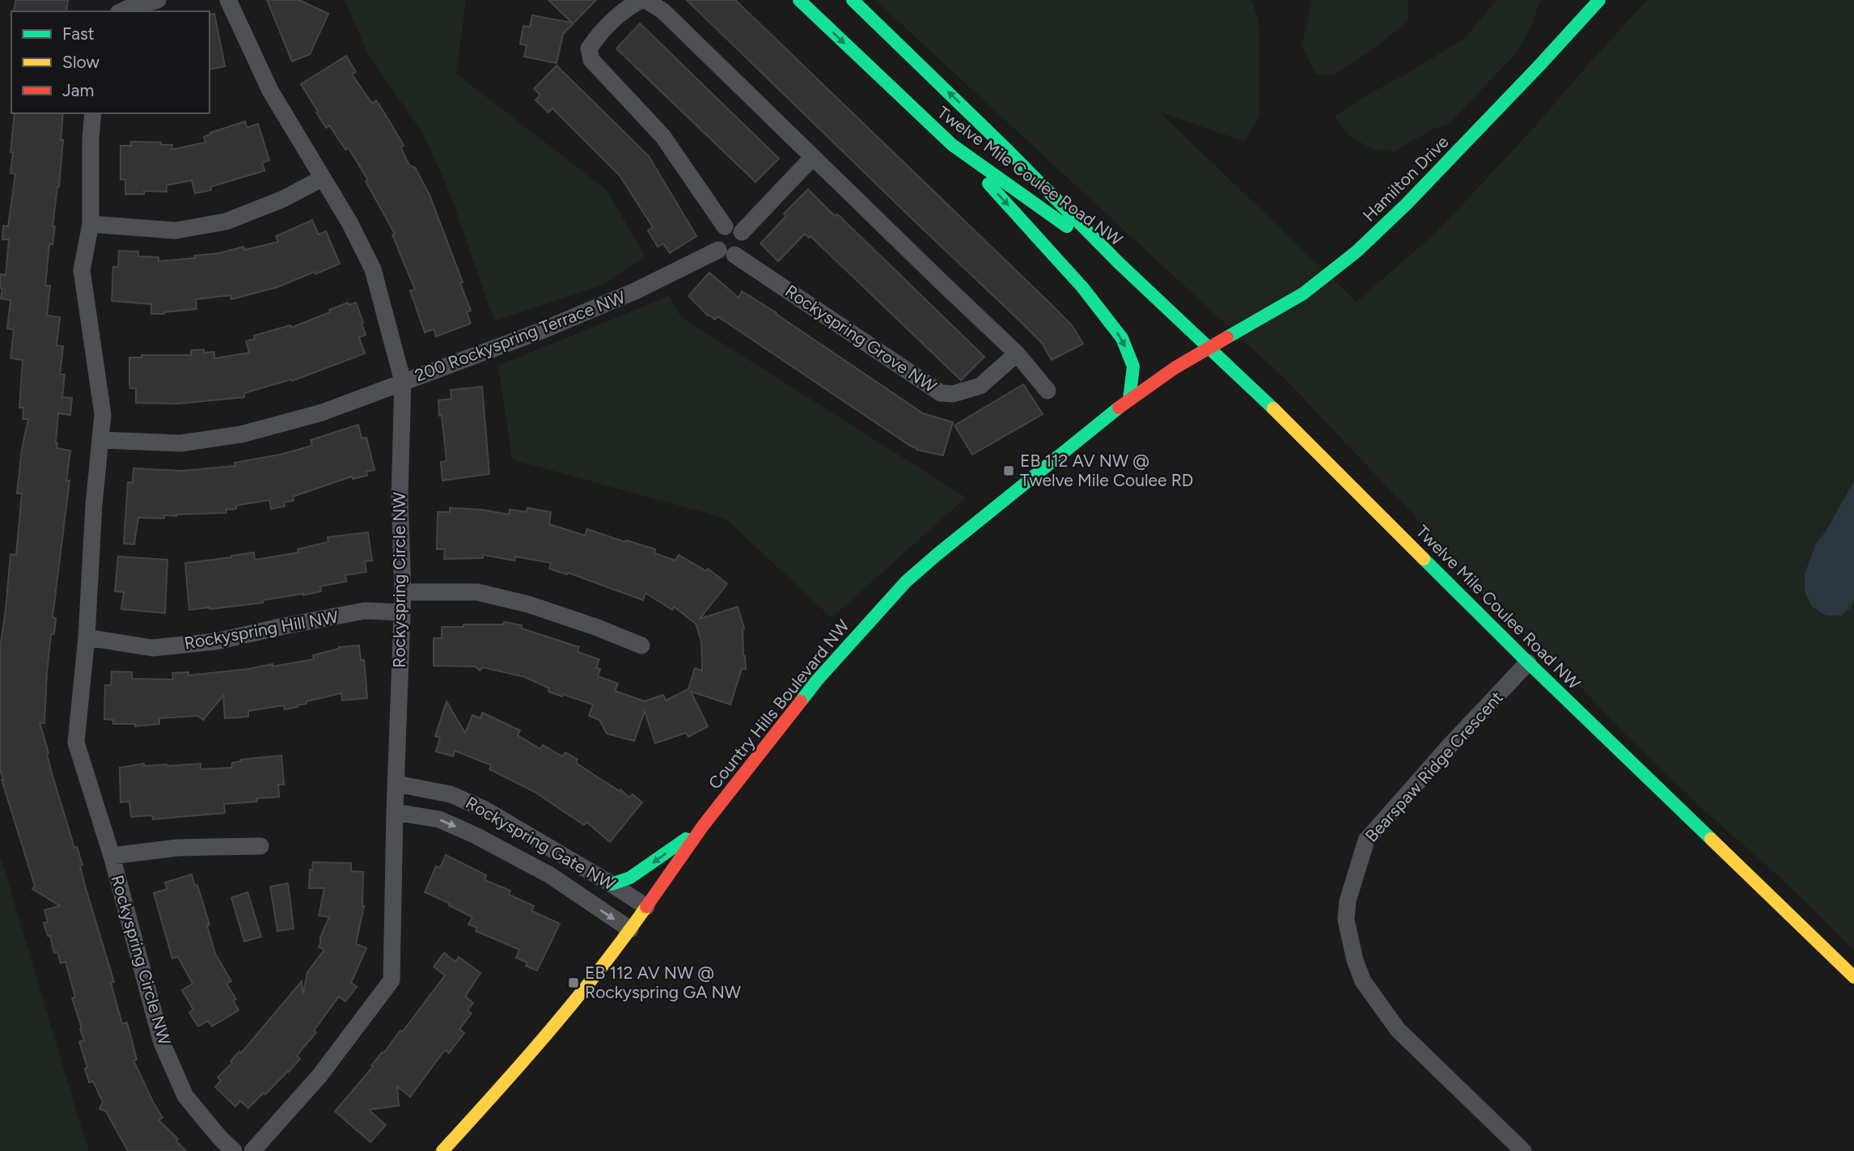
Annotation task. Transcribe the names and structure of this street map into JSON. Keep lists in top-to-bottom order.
{
  "streets": {
    "main road": ["Twelve Mile Coulee Road NW", "Hamilton Drive", "Country Hills Boulevard NW"],
    "street": [
      "200 Rockyspring Terrace NW",
      "Rockyspring Grove NW",
      "Rockyspring Circle NW",
      "Rockyspring Hill NW",
      "Bearspaw Ridge Crescent",
      "Rockyspring Gate NW"
    ]
  },
  "crossings": [
    ["Twelve Mile Coulee Road NW", "Hamilton Drive"],
    ["Twelve Mile Coulee Road NW", "Country Hills Boulevard NW"],
    ["Twelve Mile Coulee Road NW", "Bearspaw Ridge Crescent"],
    ["Hamilton Drive", "Country Hills Boulevard NW"],
    ["200 Rockyspring Terrace NW", "Rockyspring Grove NW"],
    ["200 Rockyspring Terrace NW", "Rockyspring Circle NW"],
    ["Rockyspring Circle NW", "Rockyspring Hill NW"],
    ["Rockyspring Circle NW", "Rockyspring Gate NW"],
    ["Country Hills Boulevard NW", "Rockyspring Gate NW"]
  ],
  "places": {
    "transit": ["EB 112 AV NW @ Twelve Mile Coulee RD", "EB 112 AV NW @ Rockyspring GA NW"]
  },
  "legend": ["Fast", "Slow", "Jam"]
}
